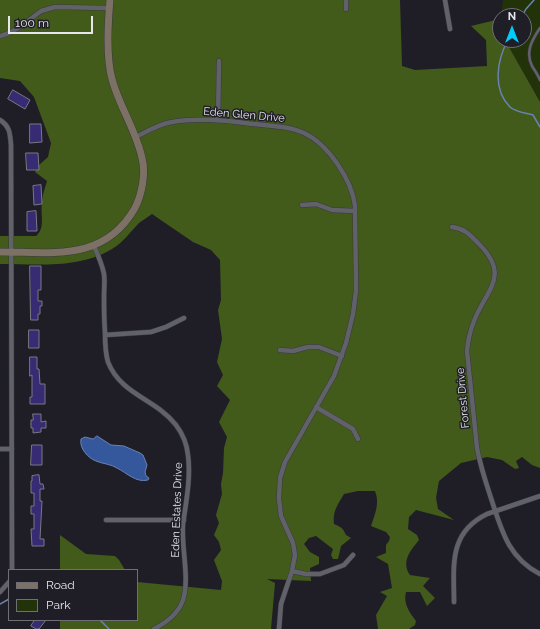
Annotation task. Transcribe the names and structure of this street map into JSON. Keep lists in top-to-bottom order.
{
  "streets": {
    "street": ["Eden Glen Drive", "Forest Drive", "Eden Estates Drive"]
  },
  "legend": ["Road", "Park"],
  "scale_bar": "100 m",
  "north": "top"
}
